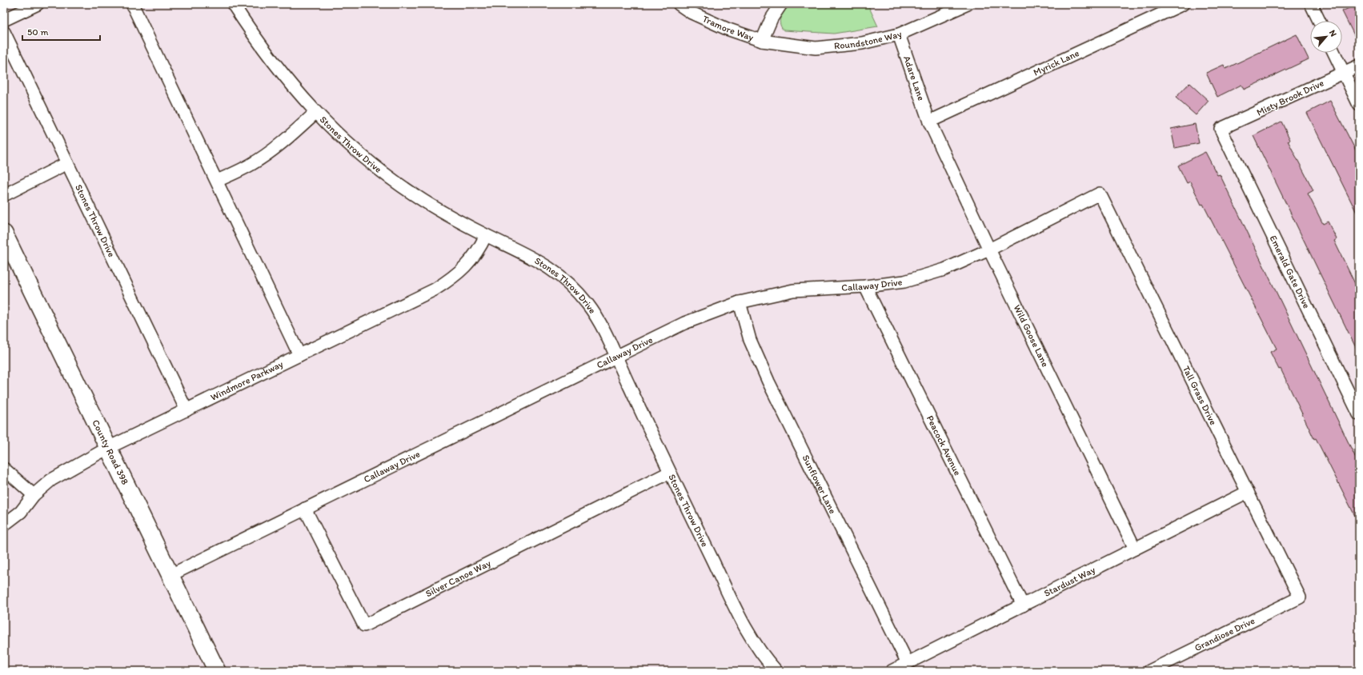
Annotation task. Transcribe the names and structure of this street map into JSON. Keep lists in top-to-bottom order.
{
  "streets": {
    "street": [
      "Tramore Way",
      "Roundstone Way",
      "Myrick Lane",
      "Adare Lane",
      "Misty Brook Drive",
      "Stones Throw Drive",
      "Emerald Gate Drive",
      "Callaway Drive",
      "Wild Goose Lane",
      "Windmore Parkway",
      "Tall Grass Drive",
      "Peacock Avenue",
      "County Road 398",
      "Sunflower Lane",
      "Silver Canoe Way",
      "Stardust Way",
      "Grandiose Drive"
    ]
  },
  "crossings": [
    ["Tramore Way", "Roundstone Way"],
    ["Roundstone Way", "Adare Lane"],
    ["Myrick Lane", "Adare Lane"],
    ["Myrick Lane", "Wild Goose Lane"],
    ["Adare Lane", "Wild Goose Lane"],
    ["Misty Brook Drive", "Emerald Gate Drive"],
    ["Stones Throw Drive", "Callaway Drive"],
    ["Stones Throw Drive", "Windmore Parkway"],
    ["Stones Throw Drive", "Silver Canoe Way"],
    ["Callaway Drive", "Wild Goose Lane"],
    ["Callaway Drive", "Tall Grass Drive"],
    ["Callaway Drive", "Peacock Avenue"],
    ["Callaway Drive", "County Road 398"],
    ["Callaway Drive", "Sunflower Lane"],
    ["Callaway Drive", "Silver Canoe Way"],
    ["Wild Goose Lane", "Stardust Way"],
    ["Windmore Parkway", "County Road 398"],
    ["Tall Grass Drive", "Stardust Way"],
    ["Tall Grass Drive", "Grandiose Drive"],
    ["Peacock Avenue", "Stardust Way"],
    ["Sunflower Lane", "Stardust Way"]
  ],
  "scale_bar": "50 m",
  "north": "top right"
}
